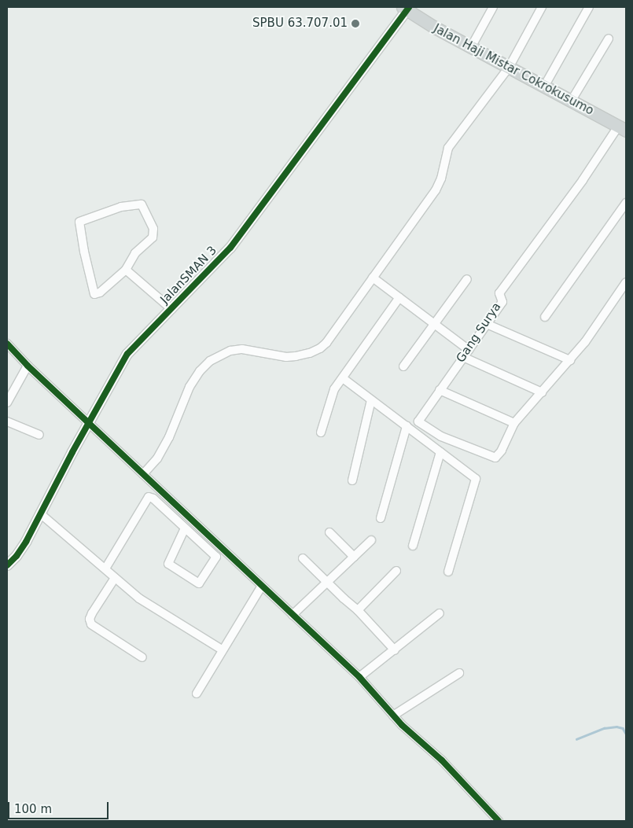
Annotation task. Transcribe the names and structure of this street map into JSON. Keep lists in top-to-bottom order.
{
  "streets": {
    "main road": ["Jalan Haji Mistar Cokrokusumo"],
    "street": ["JalanSMAN 3", "Gang Surya"]
  },
  "crossings": [
    ["Jalan Haji Mistar Cokrokusumo", "JalanSMAN 3"],
    ["Jalan Haji Mistar Cokrokusumo", "Gang Surya"]
  ],
  "places": ["SPBU 63.707.01"],
  "scale_bar": "100 m"
}
